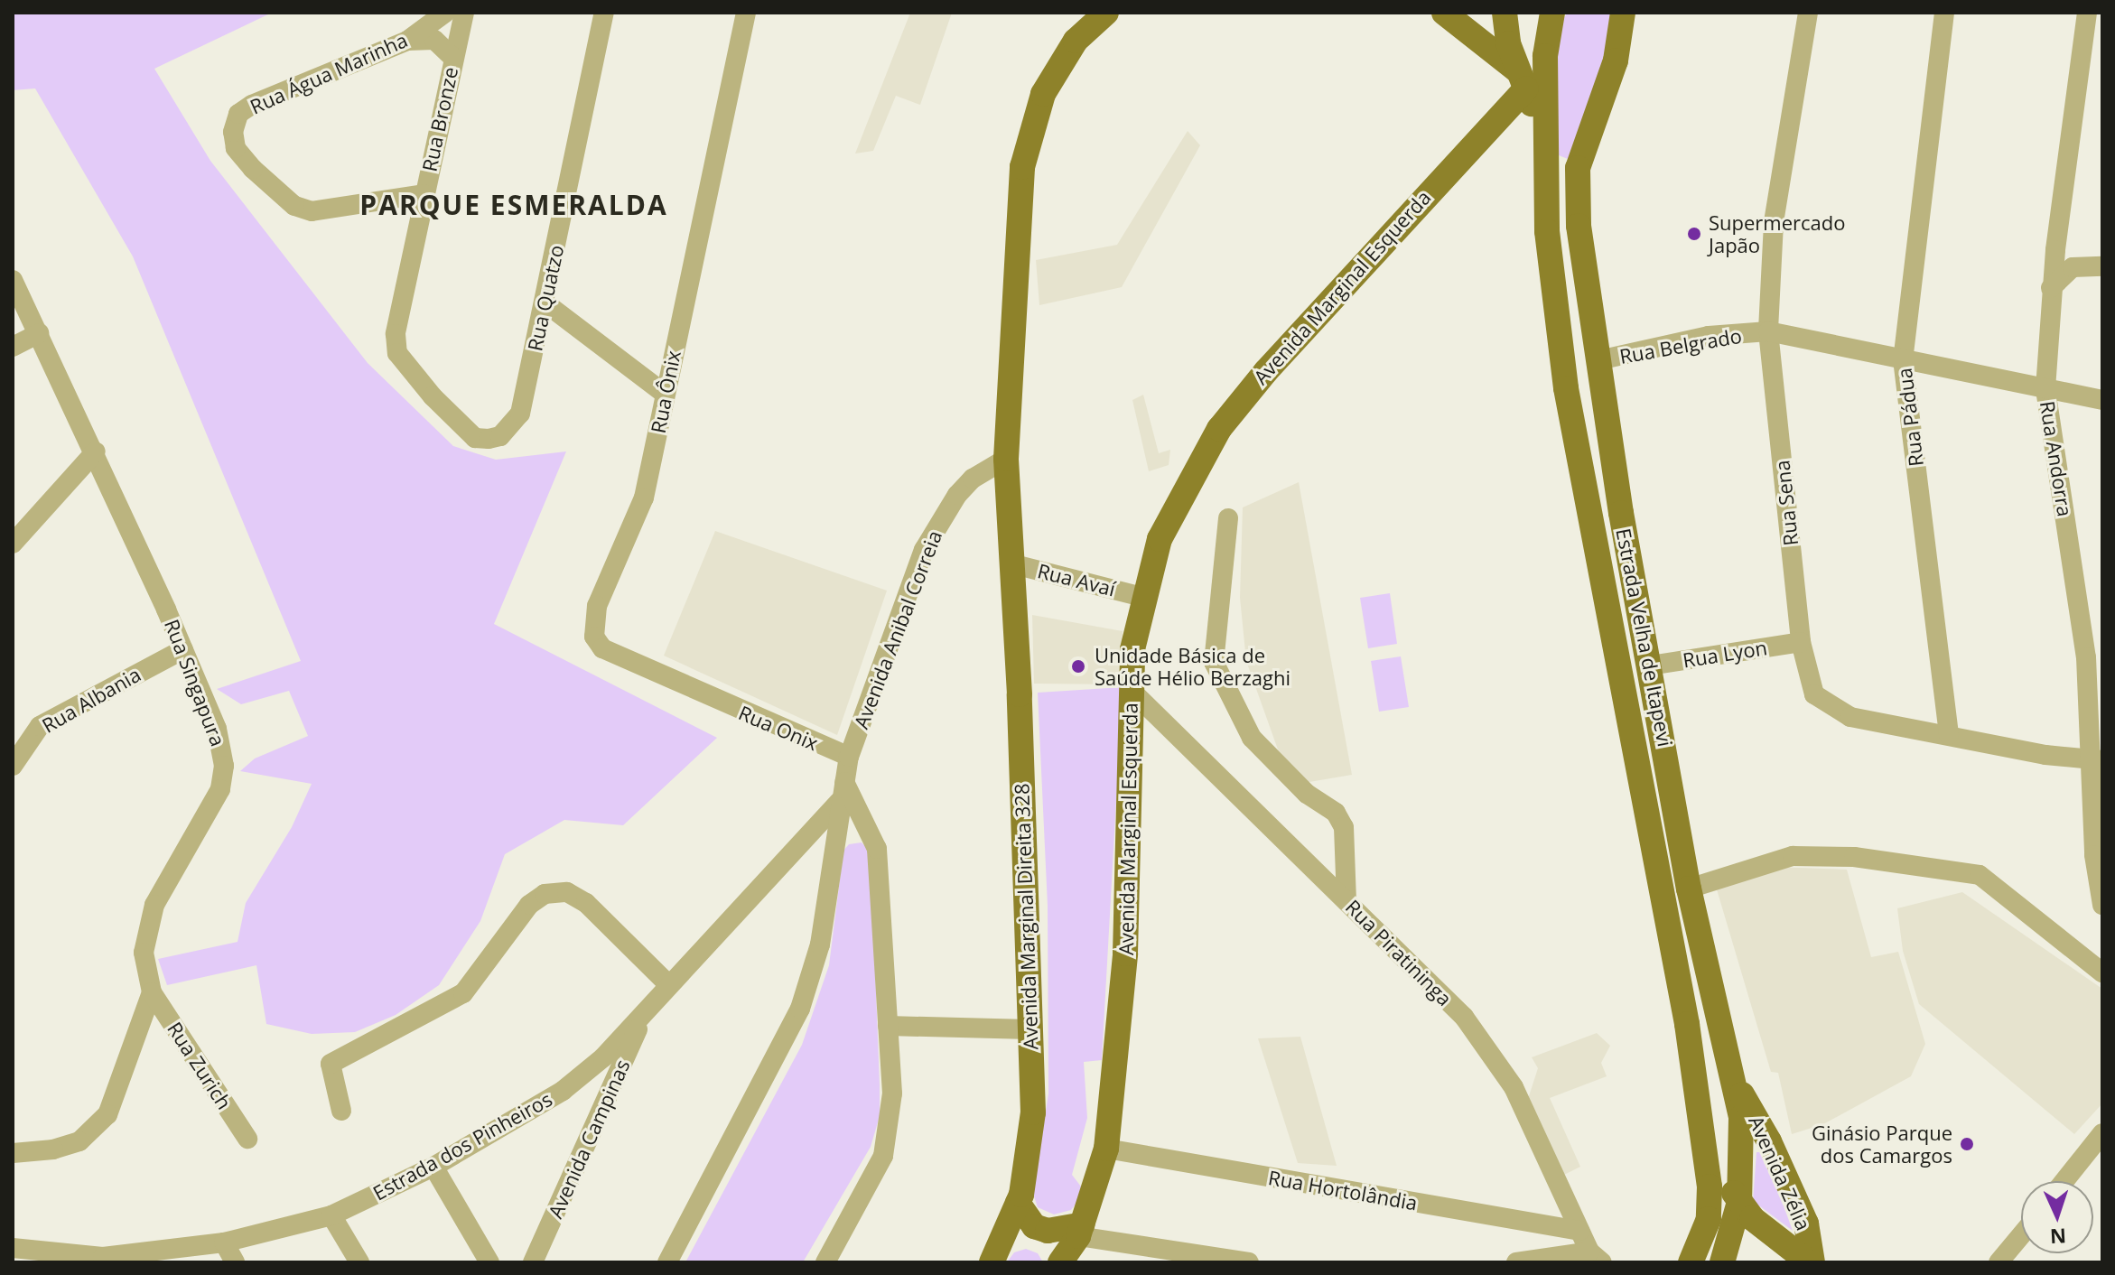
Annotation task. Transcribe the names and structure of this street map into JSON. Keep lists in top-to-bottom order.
{
  "streets": {
    "main road": [
      "Avenida Marginal Esquerda",
      "Estrada Velha de Itapevi",
      "Avenida Marginal Direita 328",
      "Avenida Zélia"
    ],
    "street": [
      "Rua Água Marinha",
      "Rua Bronze",
      "Rua Quatzo",
      "Rua Belgrado",
      "Rua Ônix",
      "Rua Pádua",
      "Rua Andorra",
      "Rua Sena",
      "Rua Avaí",
      "Avenida Anibal Correia",
      "Rua Lyon",
      "Rua Singapura",
      "Rua Albania",
      "Rua Onix",
      "Rua Piratininga",
      "Rua Zurich",
      "Avenida Campinas",
      "Estrada dos Pinheiros",
      "Rua Hortolândia"
    ]
  },
  "crossings": [
    ["Rua Água Marinha", "Rua Bronze"],
    ["Rua Bronze", "Rua Quatzo"],
    ["Avenida Marginal Esquerda", "Rua Avaí"],
    ["Avenida Marginal Esquerda", "Rua Piratininga"],
    ["Avenida Marginal Esquerda", "Rua Hortolândia"],
    ["Rua Belgrado", "Rua Pádua"],
    ["Rua Belgrado", "Rua Andorra"],
    ["Rua Belgrado", "Rua Sena"],
    ["Rua Belgrado", "Estrada Velha de Itapevi"],
    ["Rua Ônix", "Rua Onix"],
    ["Rua Pádua", "Rua Sena"],
    ["Rua Andorra", "Rua Sena"],
    ["Rua Sena", "Rua Lyon"],
    ["Rua Avaí", "Avenida Marginal Direita 328"],
    ["Avenida Anibal Correia", "Rua Onix"],
    ["Avenida Anibal Correia", "Avenida Marginal Direita 328"],
    ["Avenida Anibal Correia", "Estrada dos Pinheiros"],
    ["Estrada Velha de Itapevi", "Rua Lyon"],
    ["Estrada Velha de Itapevi", "Avenida Zélia"],
    ["Rua Singapura", "Rua Albania"],
    ["Rua Singapura", "Rua Zurich"],
    ["Rua Piratininga", "Rua Hortolândia"],
    ["Avenida Campinas", "Estrada dos Pinheiros"]
  ],
  "districts": ["PARQUE ESMERALDA"],
  "places": ["Supermercado Japão", "Unidade Básica de Saúde Hélio Berzaghi", "Ginásio Parque dos Camargos"],
  "north": "bottom"
}
